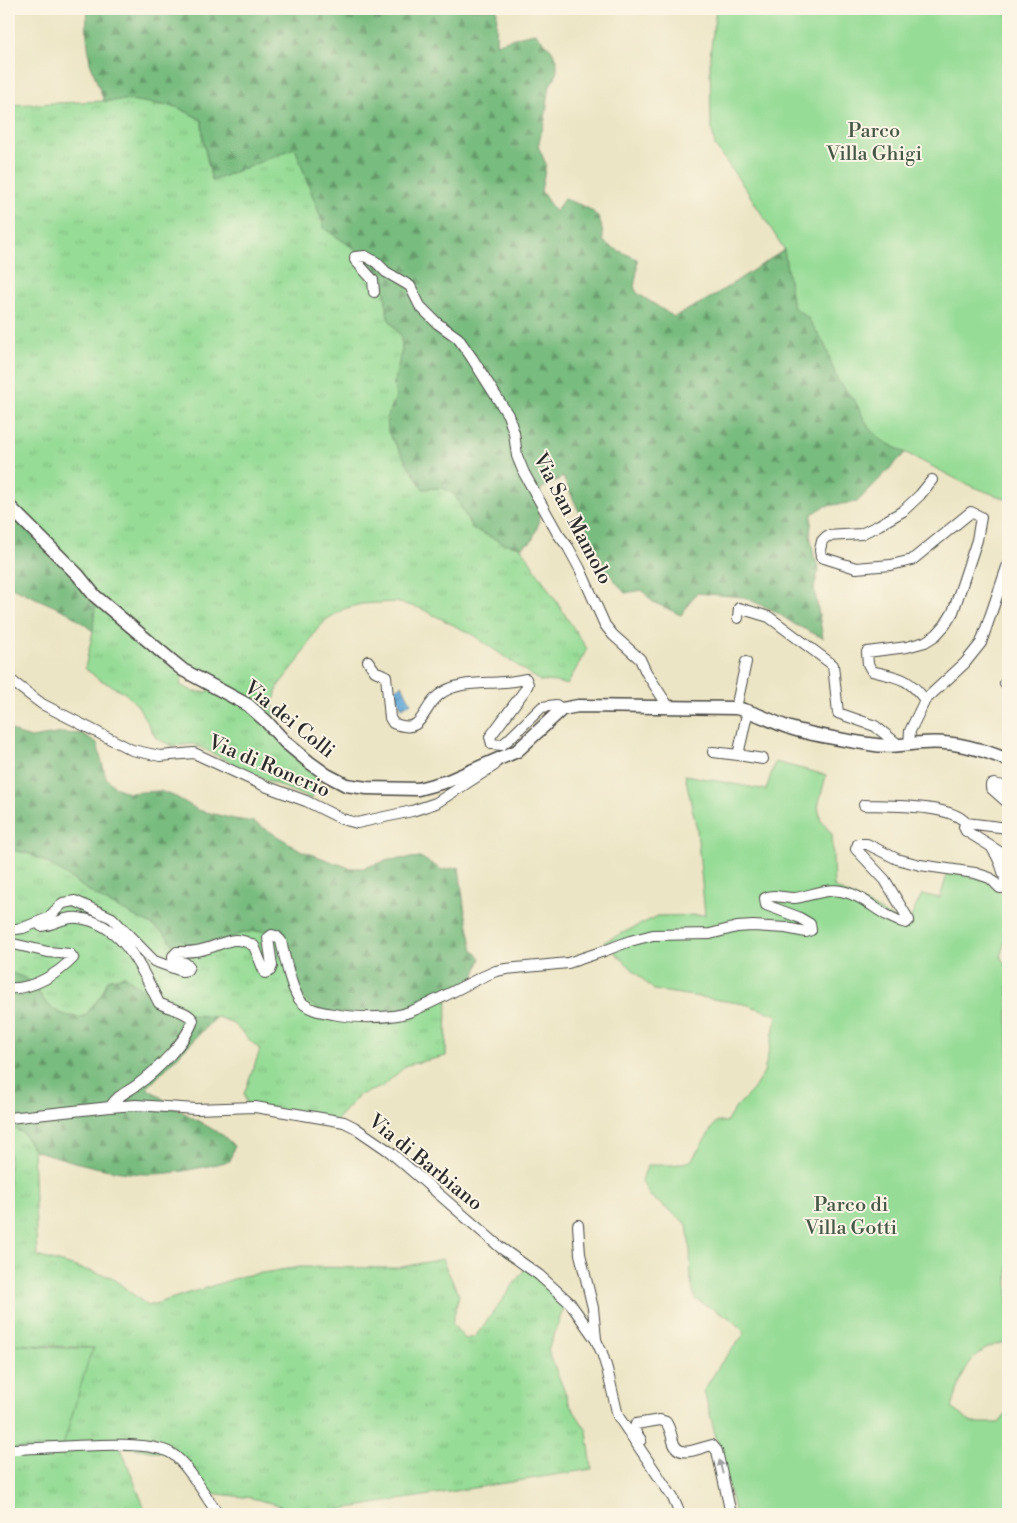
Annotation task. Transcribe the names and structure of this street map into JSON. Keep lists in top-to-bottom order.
{
  "streets": {
    "main road": ["Via dei Colli"],
    "street": ["Via San Mamolo", "Via di Roncrio", "Via di Barbiano"]
  },
  "crossings": [
    ["Via dei Colli", "Via di Roncrio"]
  ],
  "parks": ["Parco Villa Ghigi", "Parco di Villa Gotti"]
}
